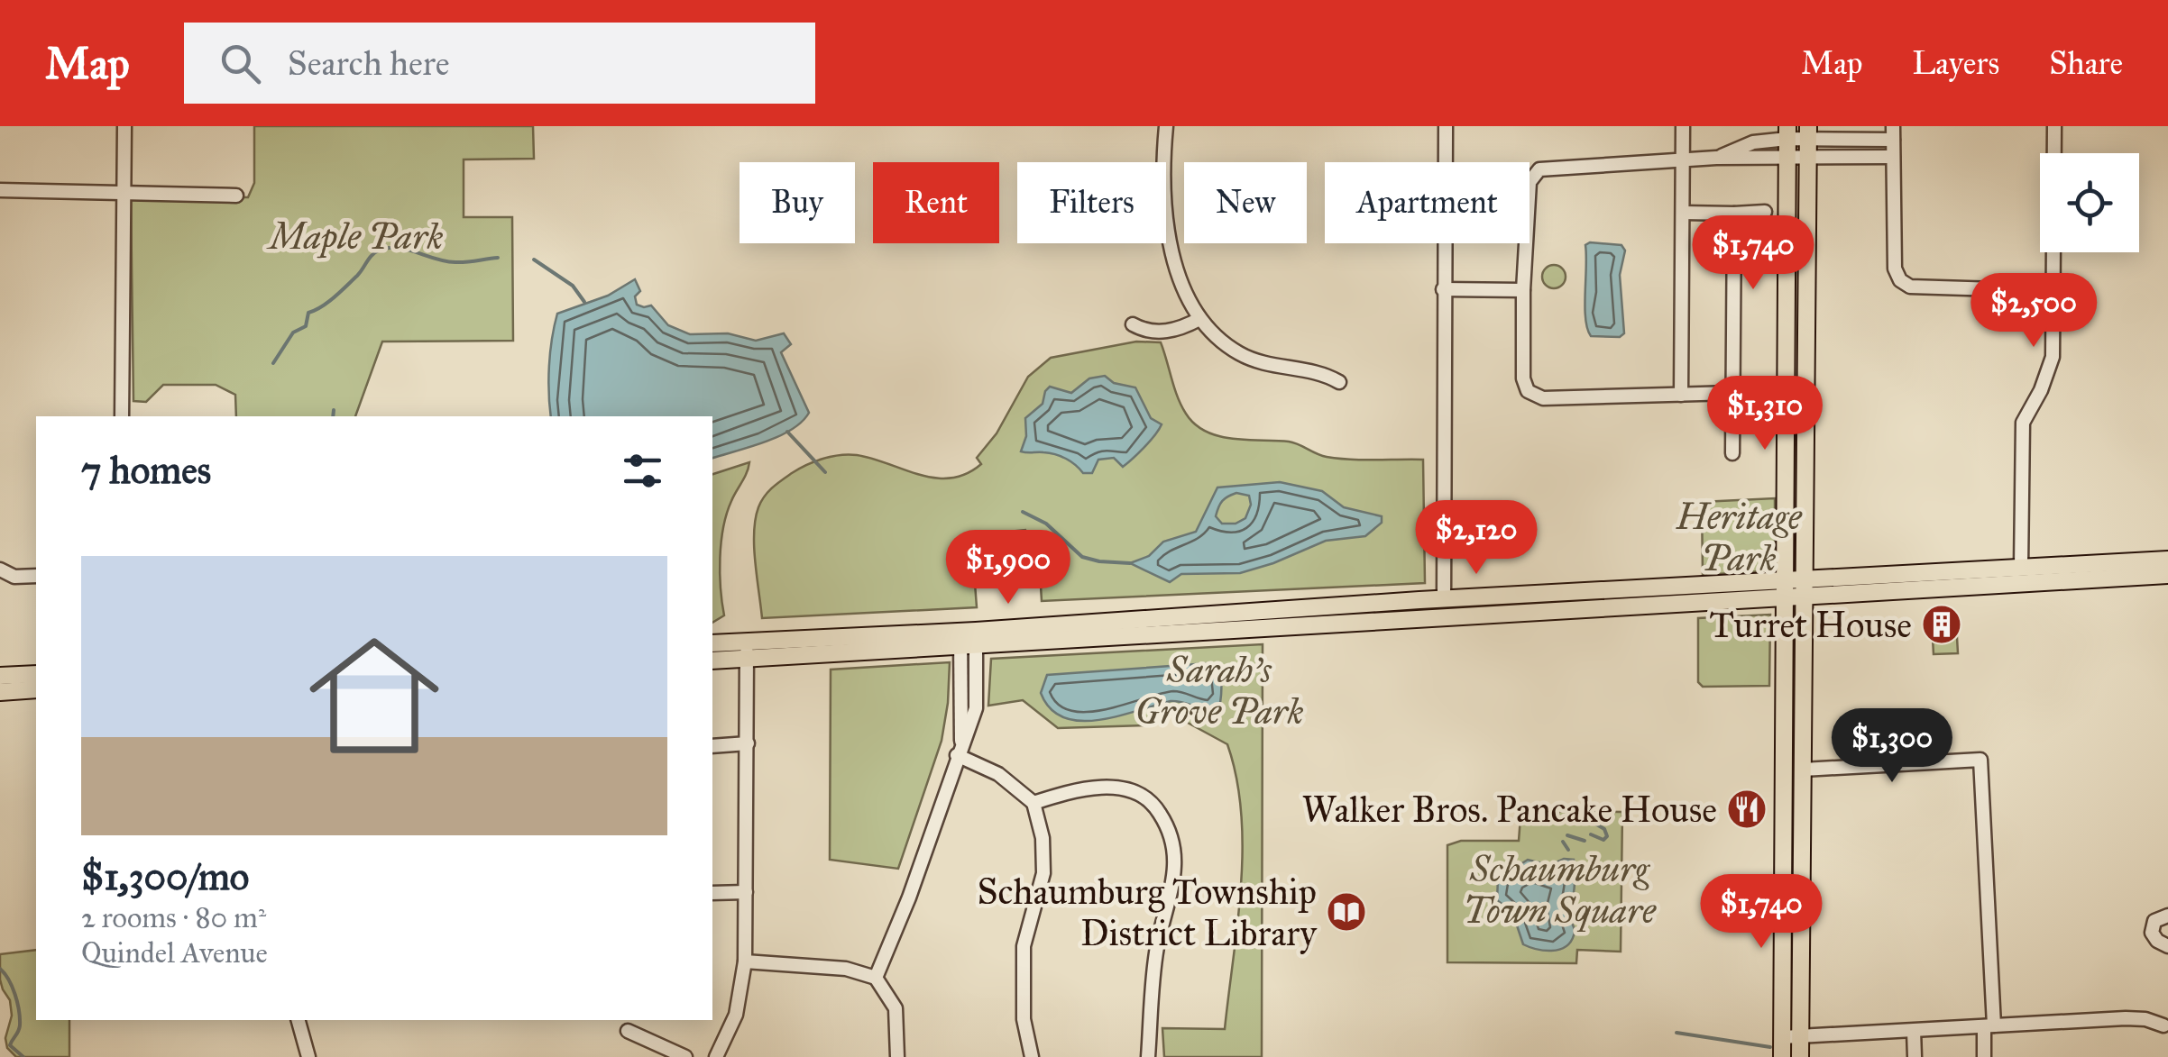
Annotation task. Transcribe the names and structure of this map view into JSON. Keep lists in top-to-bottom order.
{
  "parks": [
    "Maple Park",
    "Heritage Park",
    "Sarah's Grove Park",
    "Schaumburg Town Square"
  ],
  "places": {
    "building": ["Turret House"],
    "restaurant": ["Walker Bros. Pancake House"],
    "library": ["Schaumburg Township District Library"]
  },
  "page": {
    "header": "Map",
    "search": "Search here",
    "nav": ["Map", "Layers", "Share"],
    "chip": [
      "Buy",
      "Rent",
      "Filters",
      "New",
      "Apartment"
    ],
    "price": [
      "$1,740",
      "$2,500",
      "$1,310",
      "$2,120",
      "$1,900",
      "$1,300",
      "$1,740"
    ],
    "heading": "7 homes",
    "list": [
      {
        "name": "$1,300/mo",
        "note": "2 rooms · 80 m² · Quindel Avenue"
      }
    ]
  }
}
